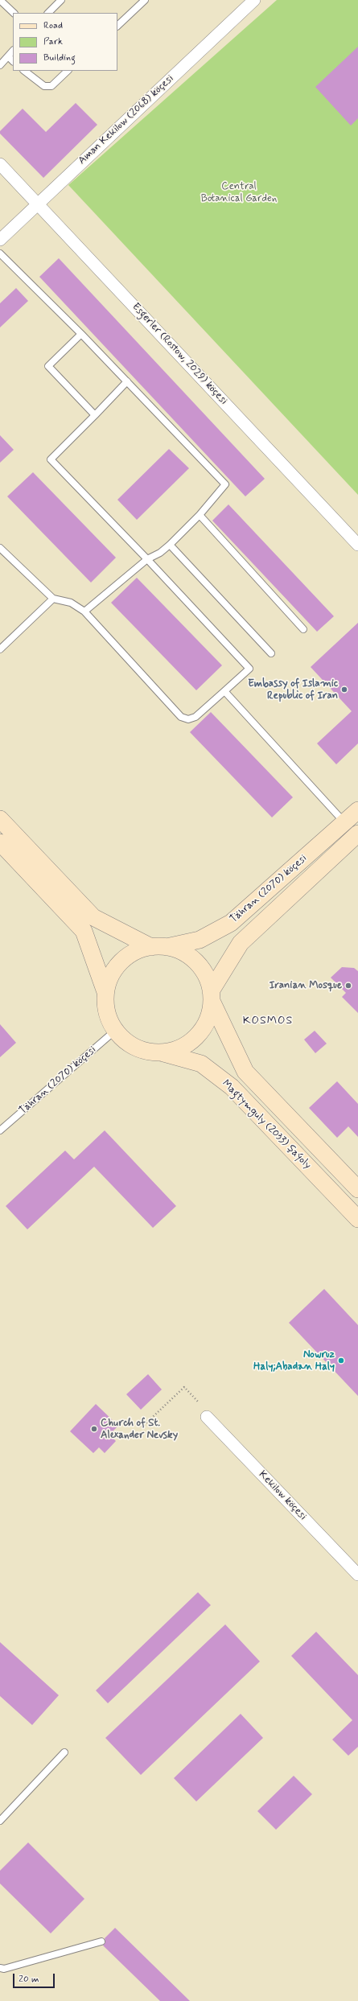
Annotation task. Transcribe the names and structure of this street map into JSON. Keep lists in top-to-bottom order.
{
  "streets": {
    "main road": ["Tähran (2070) köçesi", "Magtymguly (2033) şaýoly"],
    "street": ["Aman Kekilow (2068) köçesi", "Esgerler (Rostow, 2029) köçesi", "Kekilow köçesi"]
  },
  "crossings": [
    ["Aman Kekilow (2068) köçesi", "Esgerler (Rostow, 2029) köçesi"],
    ["Tähran (2070) köçesi", "Magtymguly (2033) şaýoly"]
  ],
  "districts": ["KOSMOS"],
  "parks": ["Central Botanical Garden"],
  "places": [
    "Embassy of Islamic Republic of Iran",
    "Iranian Mosque",
    "Nowruz Haly;Abadan Haly",
    "Church of St. Alexander Nevsky"
  ],
  "legend": ["Road", "Park", "Building"],
  "scale_bar": "20 m"
}
